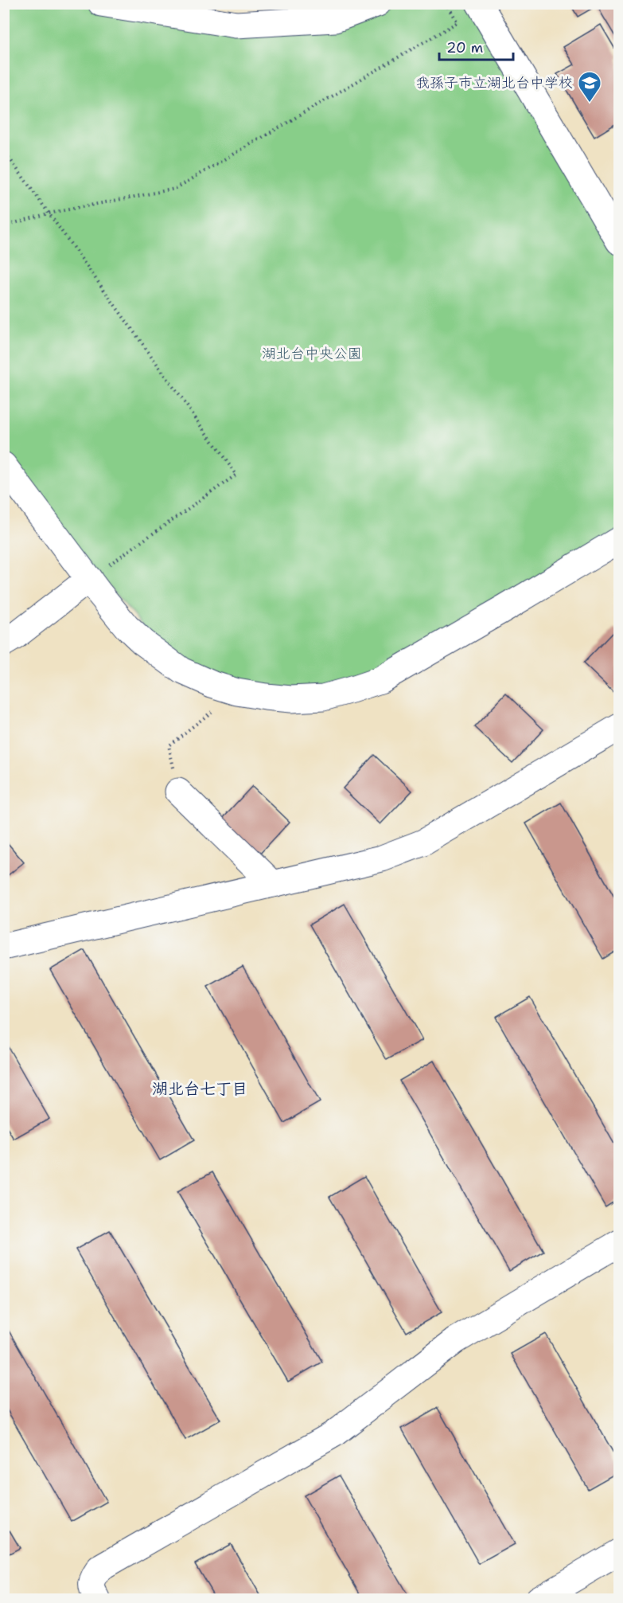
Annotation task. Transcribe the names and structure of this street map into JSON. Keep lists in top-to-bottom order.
{
  "districts": ["湖北台七丁目"],
  "parks": ["湖北台中央公園"],
  "places": {
    "school or university": ["我孫子市立湖北台中学校"]
  },
  "scale_bar": "20 m"
}
